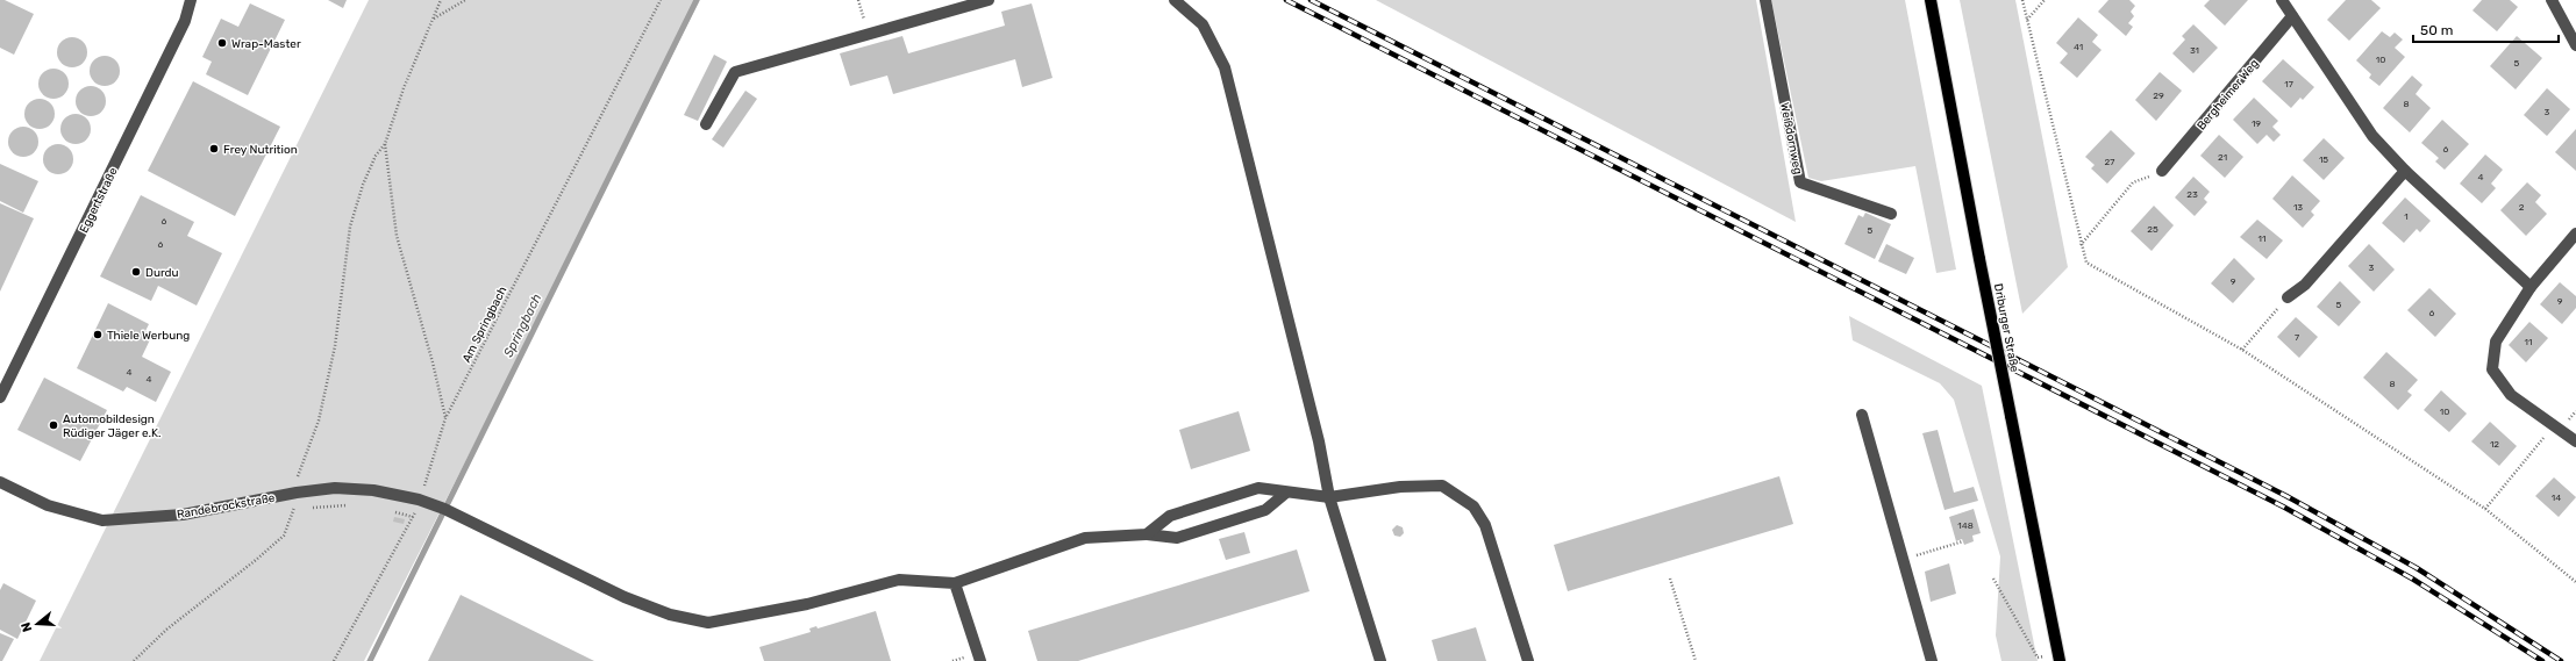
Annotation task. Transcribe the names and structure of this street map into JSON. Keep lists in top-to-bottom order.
{
  "streets": {
    "main road": ["Driburger Straße"],
    "street": [
      "Bergheimer Weg",
      "Weißdornweg",
      "Eggertstraße",
      "Randebrockstraße"
    ],
    "path": ["Am Springbach"]
  },
  "crossings": [
    ["Am Springbach", "Randebrockstraße"]
  ],
  "water": ["Springbach"],
  "places": [
    "Wrap-Master",
    "Frey Nutrition",
    "Durdu",
    "Thiele Werbung",
    "Automobildesign Rüdiger Jäger e.K."
  ],
  "house_numbers": [
    "41",
    "31",
    "10",
    "5",
    "17",
    "29",
    "8",
    "3",
    "19",
    "6",
    "21",
    "15",
    "27",
    "4",
    "23",
    "13",
    "2",
    "1",
    "6",
    "25",
    "5",
    "11",
    "6",
    "3",
    "9",
    "9",
    "5",
    "6",
    "7",
    "11",
    "4",
    "4",
    "8",
    "10",
    "12",
    "14",
    "148"
  ],
  "scale_bar": "50 m",
  "north": "left"
}
